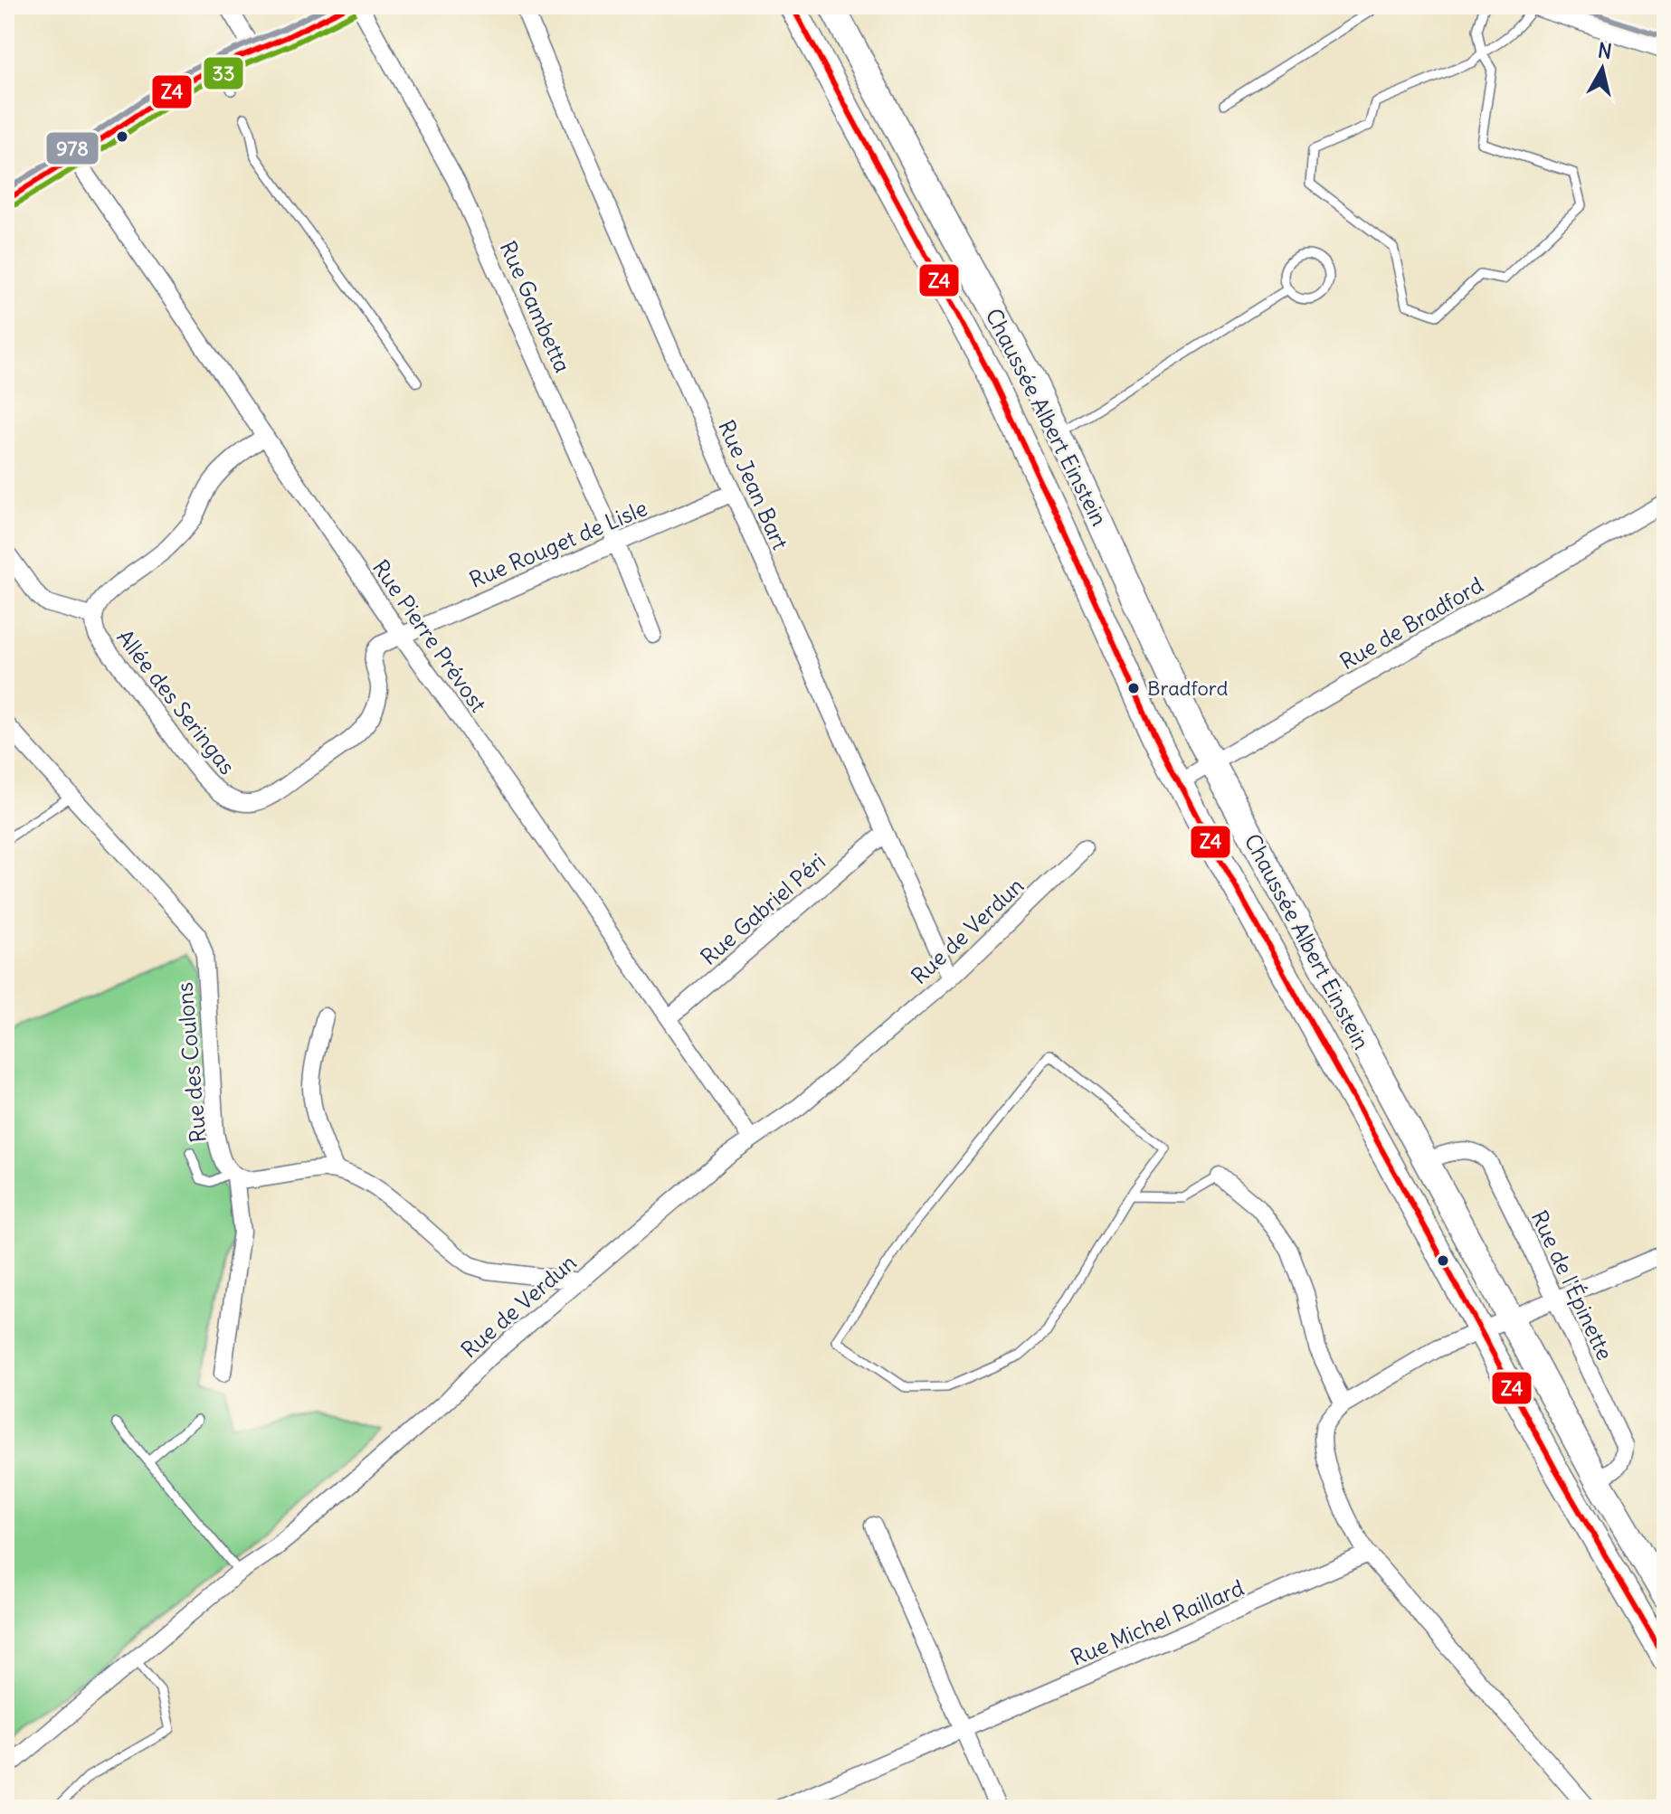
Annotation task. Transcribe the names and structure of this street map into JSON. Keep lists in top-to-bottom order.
{
  "streets": {
    "main road": ["Chaussée Albert Einstein"],
    "street": [
      "Rue Gambetta",
      "Rue Jean Bart",
      "Rue Rouget de Lisle",
      "Rue de Bradford",
      "Rue Pierre Prévost",
      "Allée des Seringas",
      "Rue Gabriel Péri",
      "Rue de Verdun",
      "Rue des Coulons",
      "Rue de l'Épinette",
      "Rue Michel Raillard"
    ]
  },
  "crossings": [
    ["Rue Gambetta", "Rue Rouget de Lisle"],
    ["Chaussée Albert Einstein", "Rue de Bradford"],
    ["Chaussée Albert Einstein", "Rue de l'Épinette"],
    ["Rue Jean Bart", "Rue Rouget de Lisle"],
    ["Rue Jean Bart", "Rue Gabriel Péri"],
    ["Rue Jean Bart", "Rue de Verdun"],
    ["Rue Rouget de Lisle", "Rue Pierre Prévost"],
    ["Rue Rouget de Lisle", "Allée des Seringas"],
    ["Rue Pierre Prévost", "Allée des Seringas"],
    ["Rue Pierre Prévost", "Rue Gabriel Péri"],
    ["Rue Pierre Prévost", "Rue de Verdun"]
  ],
  "places": ["Bradford"],
  "lines": ["transit line Z4", "transit line 978", "transit line 33"],
  "north": "top"
}
